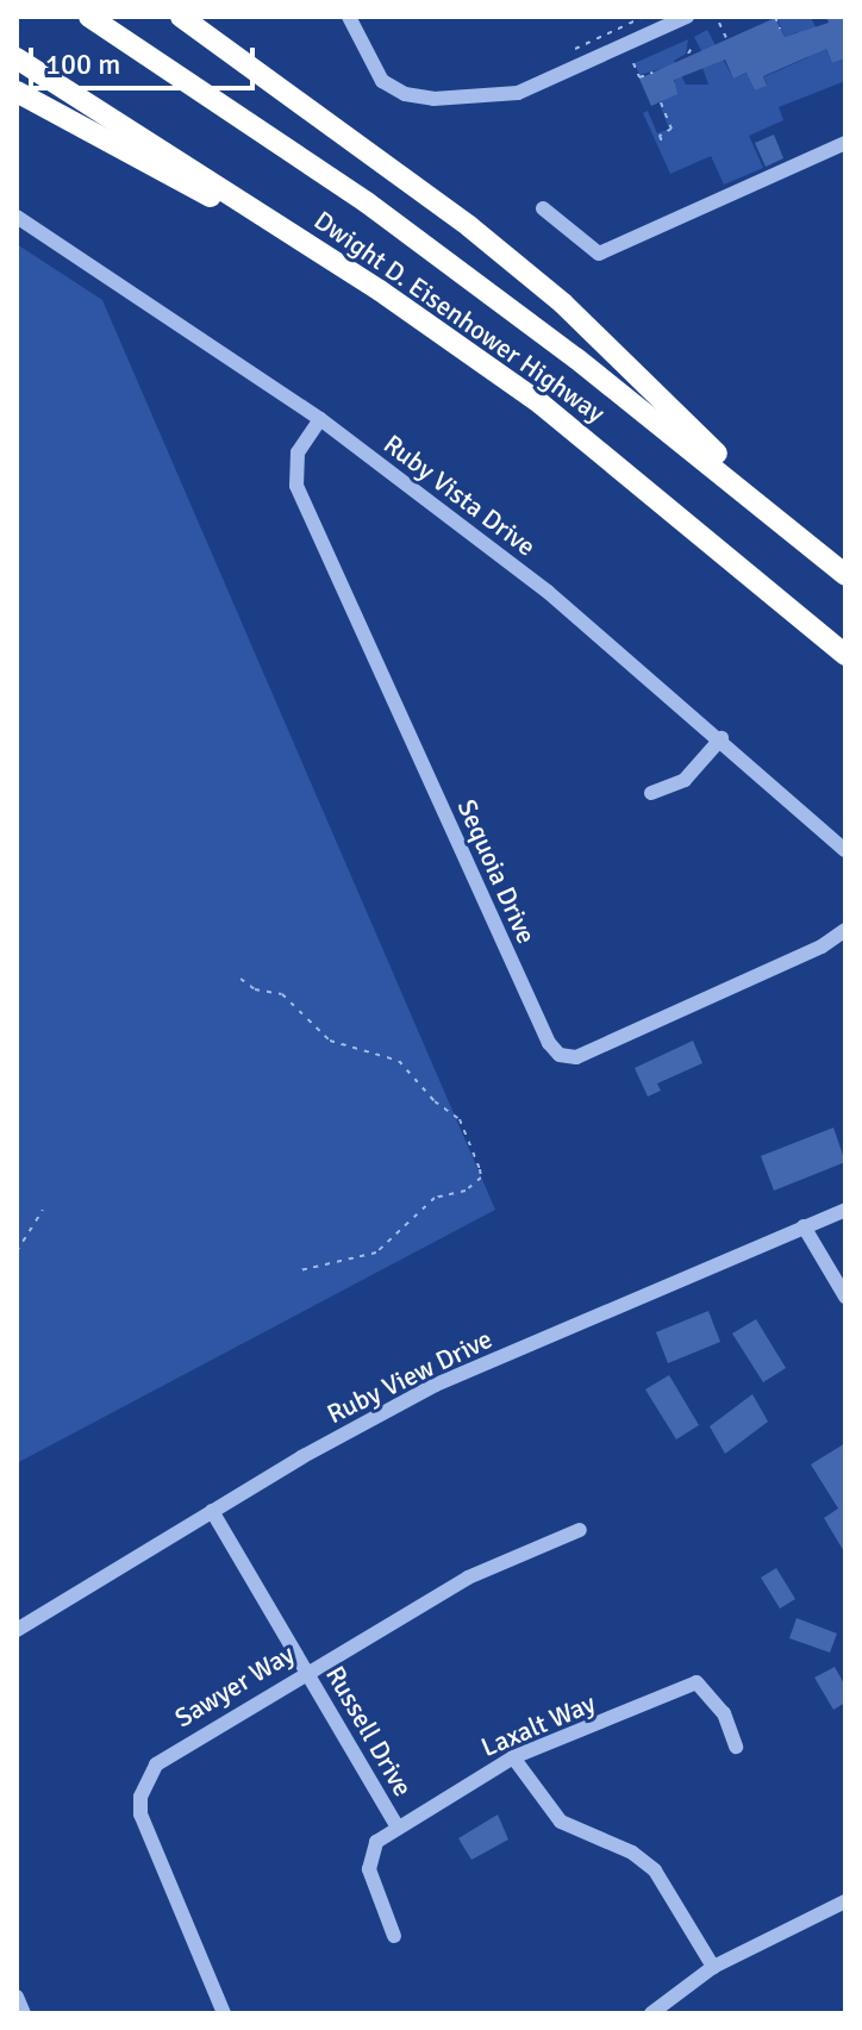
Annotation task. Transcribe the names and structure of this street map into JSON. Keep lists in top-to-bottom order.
{
  "streets": {
    "highway": ["Dwight D. Eisenhower Highway"],
    "street": [
      "Ruby Vista Drive",
      "Sequoia Drive",
      "Ruby View Drive",
      "Sawyer Way",
      "Laxalt Way",
      "Russell Drive"
    ]
  },
  "crossings": [
    ["Ruby Vista Drive", "Sequoia Drive"],
    ["Ruby View Drive", "Russell Drive"],
    ["Sawyer Way", "Russell Drive"],
    ["Laxalt Way", "Russell Drive"]
  ],
  "scale_bar": "100 m"
}
